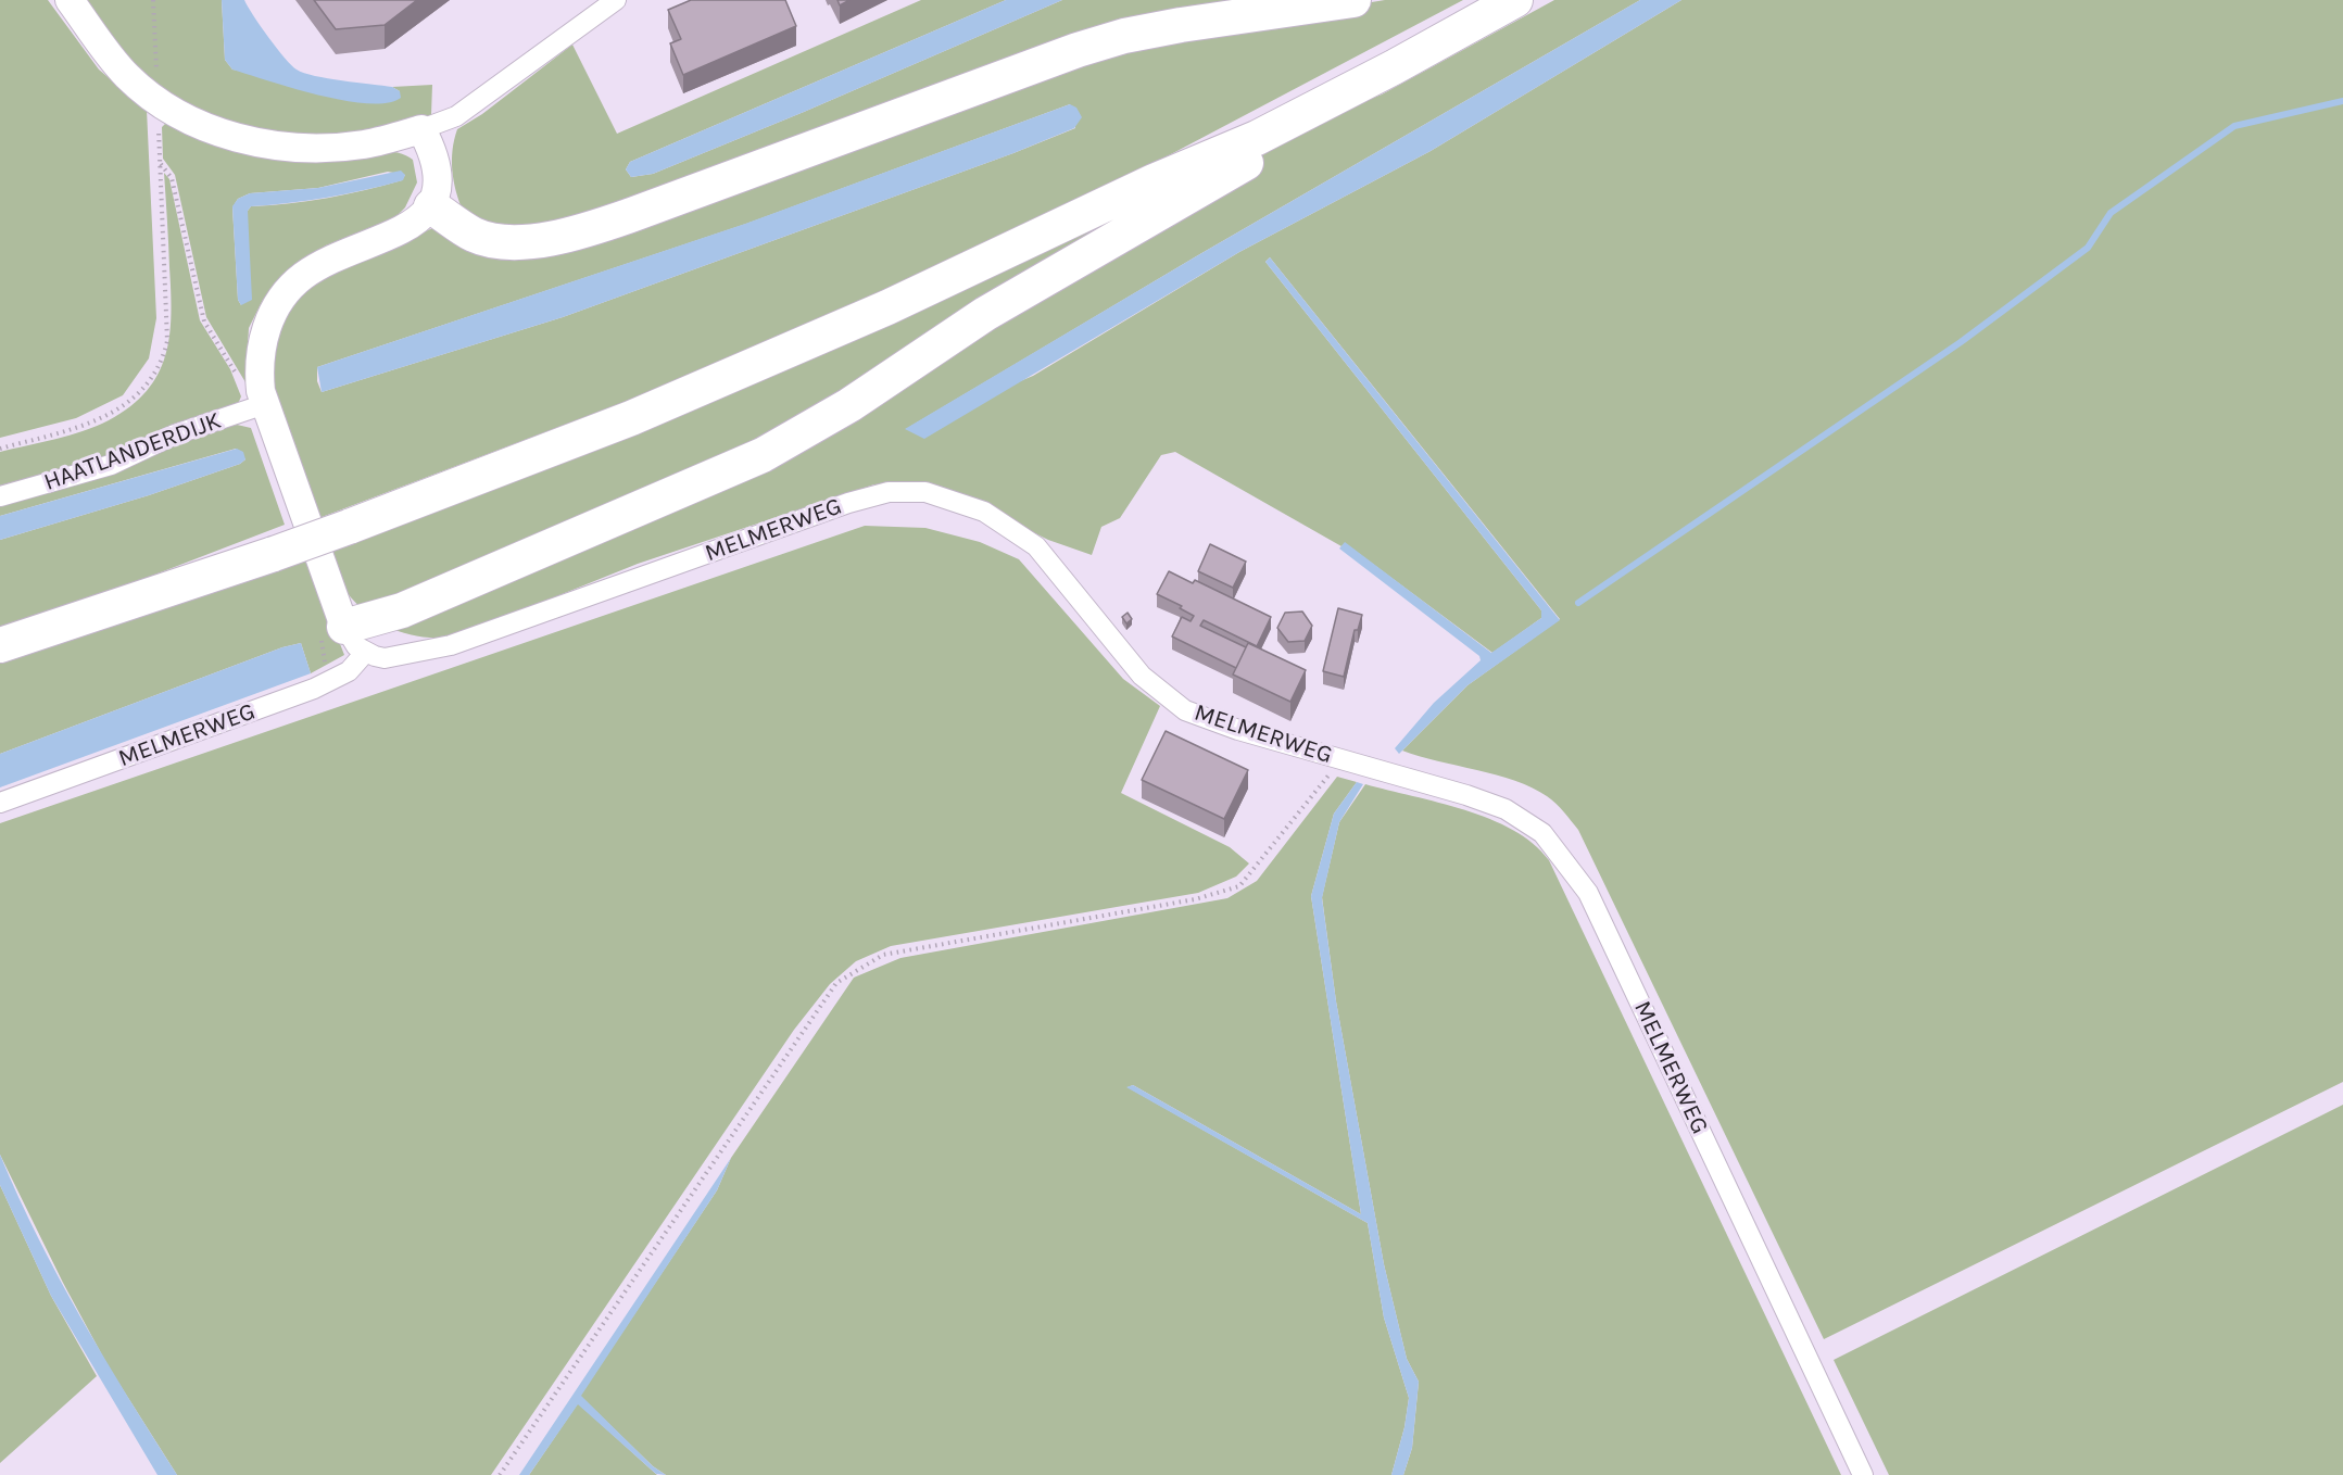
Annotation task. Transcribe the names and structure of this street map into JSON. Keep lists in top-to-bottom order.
{
  "streets": {
    "street": ["HAATLANDERDIJK", "MELMERWEG"]
  }
}
